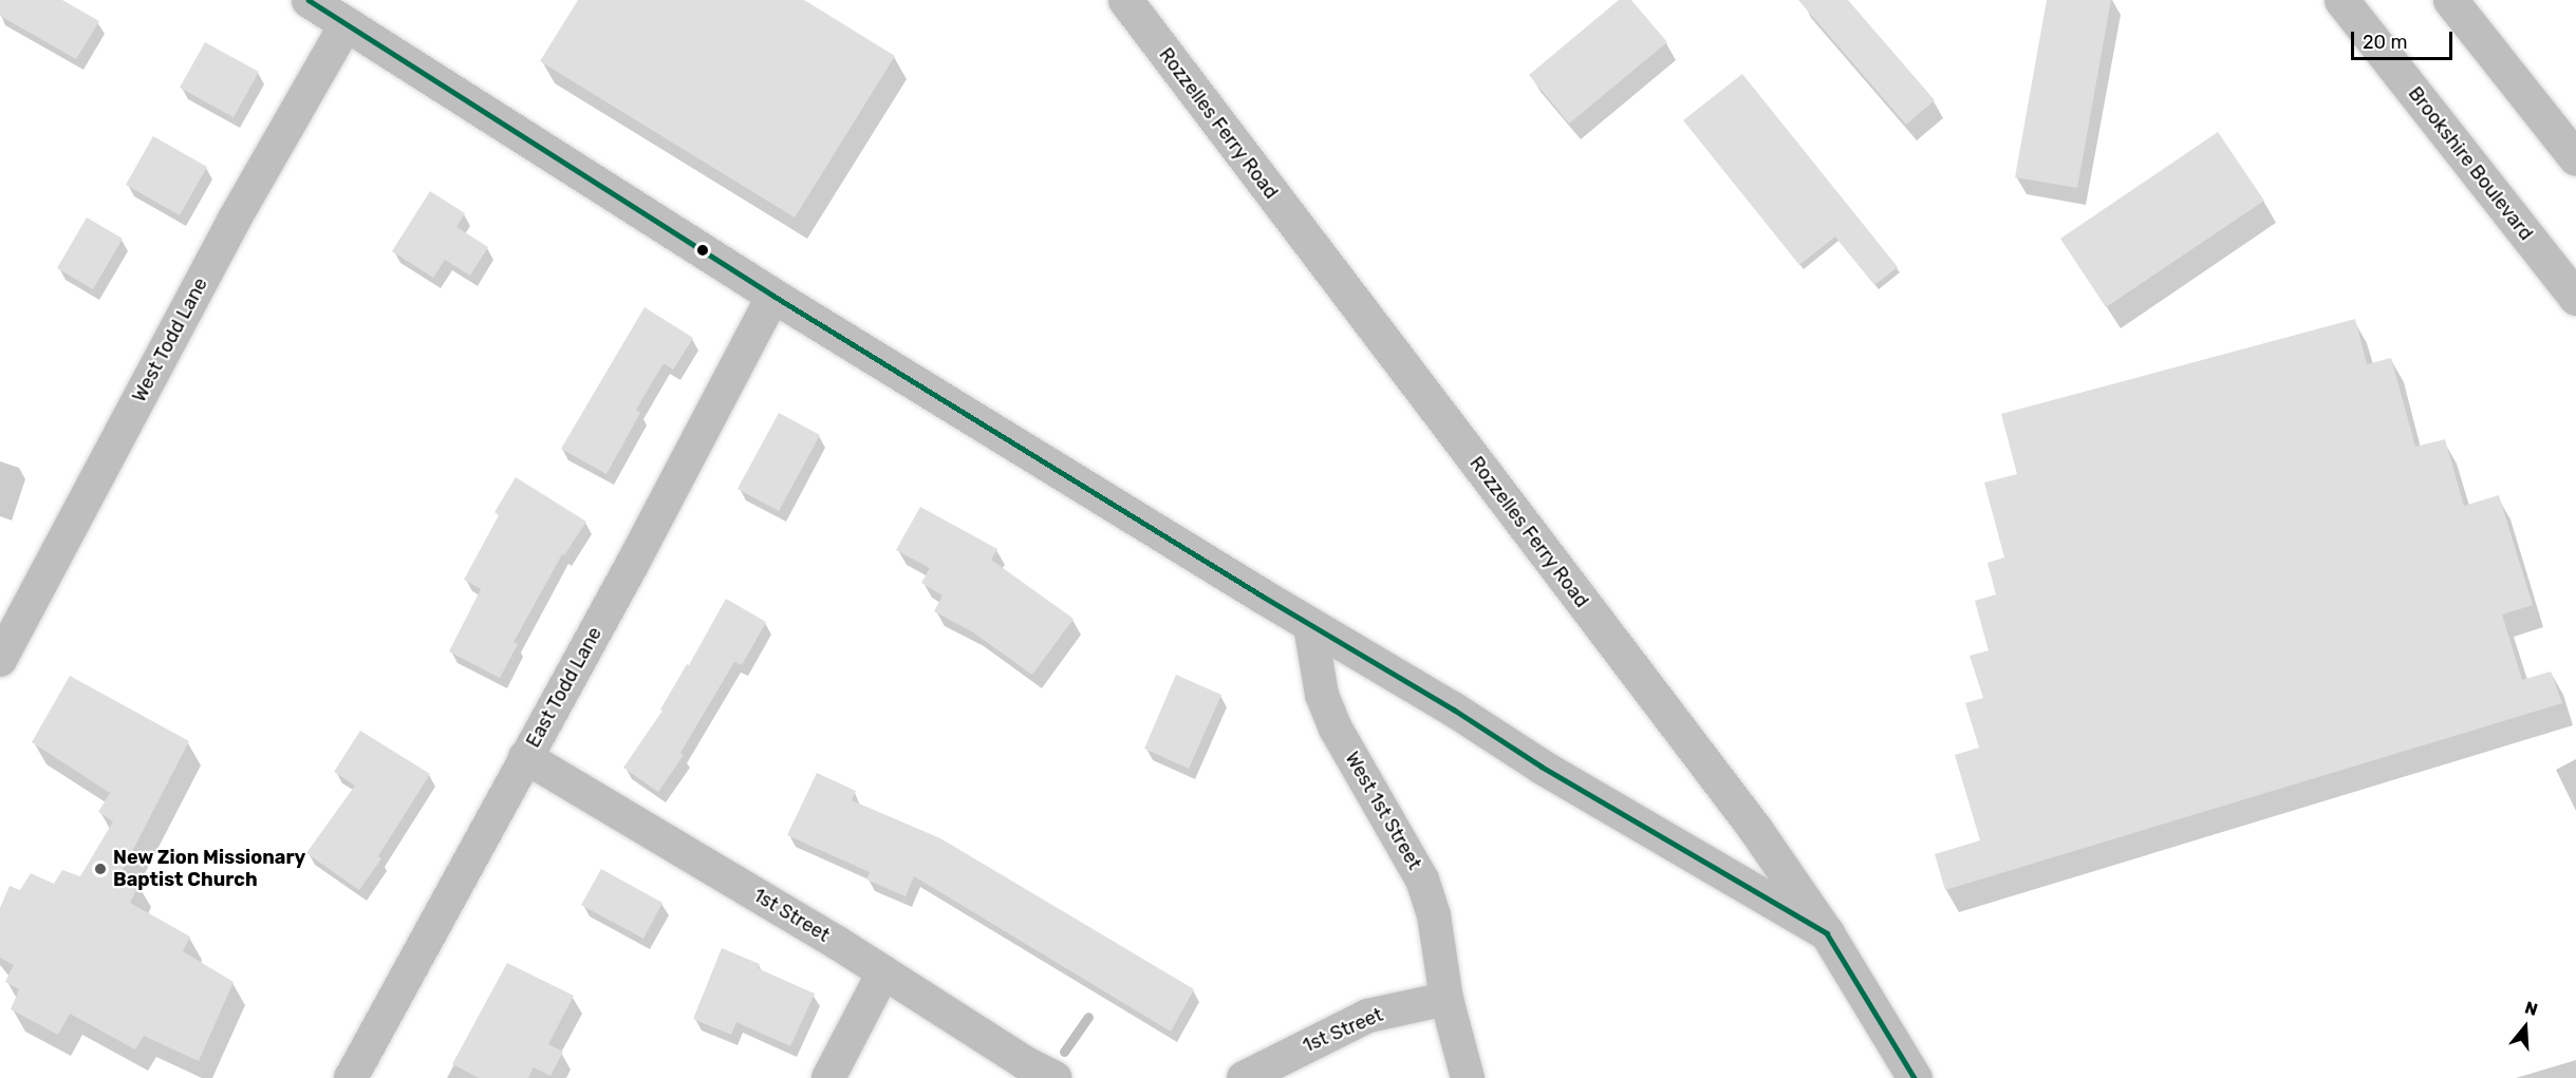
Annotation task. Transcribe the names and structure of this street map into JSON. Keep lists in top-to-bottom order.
{
  "streets": {
    "main road": ["Rozzelles Ferry Road", "Brookshire Boulevard"],
    "street": [
      "West Todd Lane",
      "East Todd Lane",
      "West 1st Street",
      "1st Street"
    ]
  },
  "crossings": [
    ["East Todd Lane", "1st Street"],
    ["West 1st Street", "1st Street"]
  ],
  "places": ["New Zion Missionary Baptist Church"],
  "scale_bar": "20 m",
  "north": "top"
}
